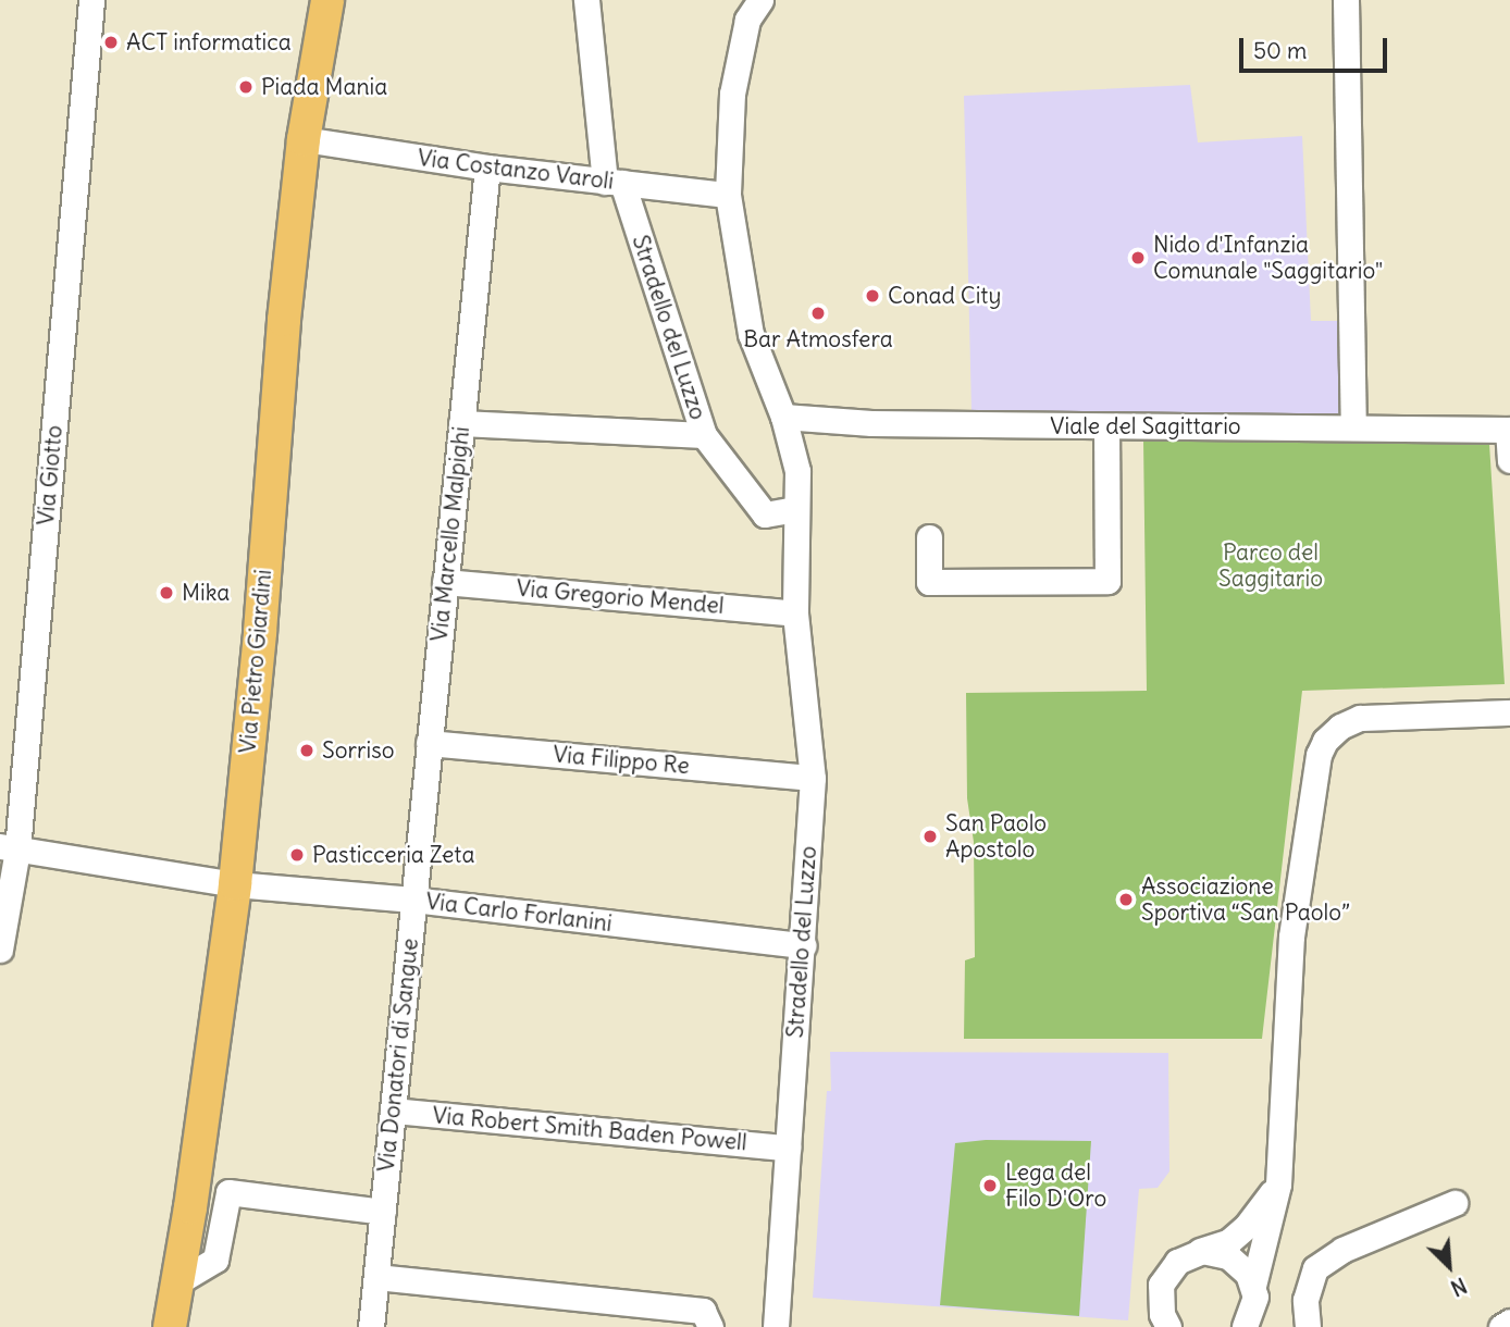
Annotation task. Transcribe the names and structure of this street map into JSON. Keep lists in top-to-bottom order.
{
  "streets": {
    "main road": ["Via Pietro Giardini"],
    "street": [
      "Via Costanzo Varoli",
      "Stradello del Luzzo",
      "Viale del Sagittario",
      "Via Giotto",
      "Via Marcello Malpighi",
      "Via Gregorio Mendel",
      "Via Filippo Re",
      "Via Carlo Forlanini",
      "Via Donatori di Sangue",
      "Via Robert Smith Baden Powell"
    ]
  },
  "crossings": [
    ["Via Costanzo Varoli", "Stradello del Luzzo"],
    ["Via Costanzo Varoli", "Via Marcello Malpighi"],
    ["Via Costanzo Varoli", "Via Pietro Giardini"],
    ["Stradello del Luzzo", "Viale del Sagittario"],
    ["Stradello del Luzzo", "Via Gregorio Mendel"],
    ["Stradello del Luzzo", "Via Filippo Re"],
    ["Stradello del Luzzo", "Via Carlo Forlanini"],
    ["Stradello del Luzzo", "Via Robert Smith Baden Powell"],
    ["Via Giotto", "Via Carlo Forlanini"],
    ["Via Marcello Malpighi", "Via Gregorio Mendel"],
    ["Via Marcello Malpighi", "Via Filippo Re"],
    ["Via Marcello Malpighi", "Via Carlo Forlanini"],
    ["Via Marcello Malpighi", "Via Donatori di Sangue"],
    ["Via Pietro Giardini", "Via Carlo Forlanini"],
    ["Via Carlo Forlanini", "Via Donatori di Sangue"],
    ["Via Donatori di Sangue", "Via Robert Smith Baden Powell"]
  ],
  "parks": ["Parco del Saggitario"],
  "places": [
    "ACT informatica",
    "Piada Mania",
    "Nido d'Infanzia Comunale \"Saggitario\"",
    "Conad City",
    "Bar Atmosfera",
    "Mika",
    "Sorriso",
    "San Paolo Apostolo",
    "Pasticceria Zeta",
    "Associazione Sportiva “San Paolo”",
    "Lega del Filo D'Oro"
  ],
  "scale_bar": "50 m",
  "north": "bottom right"
}
